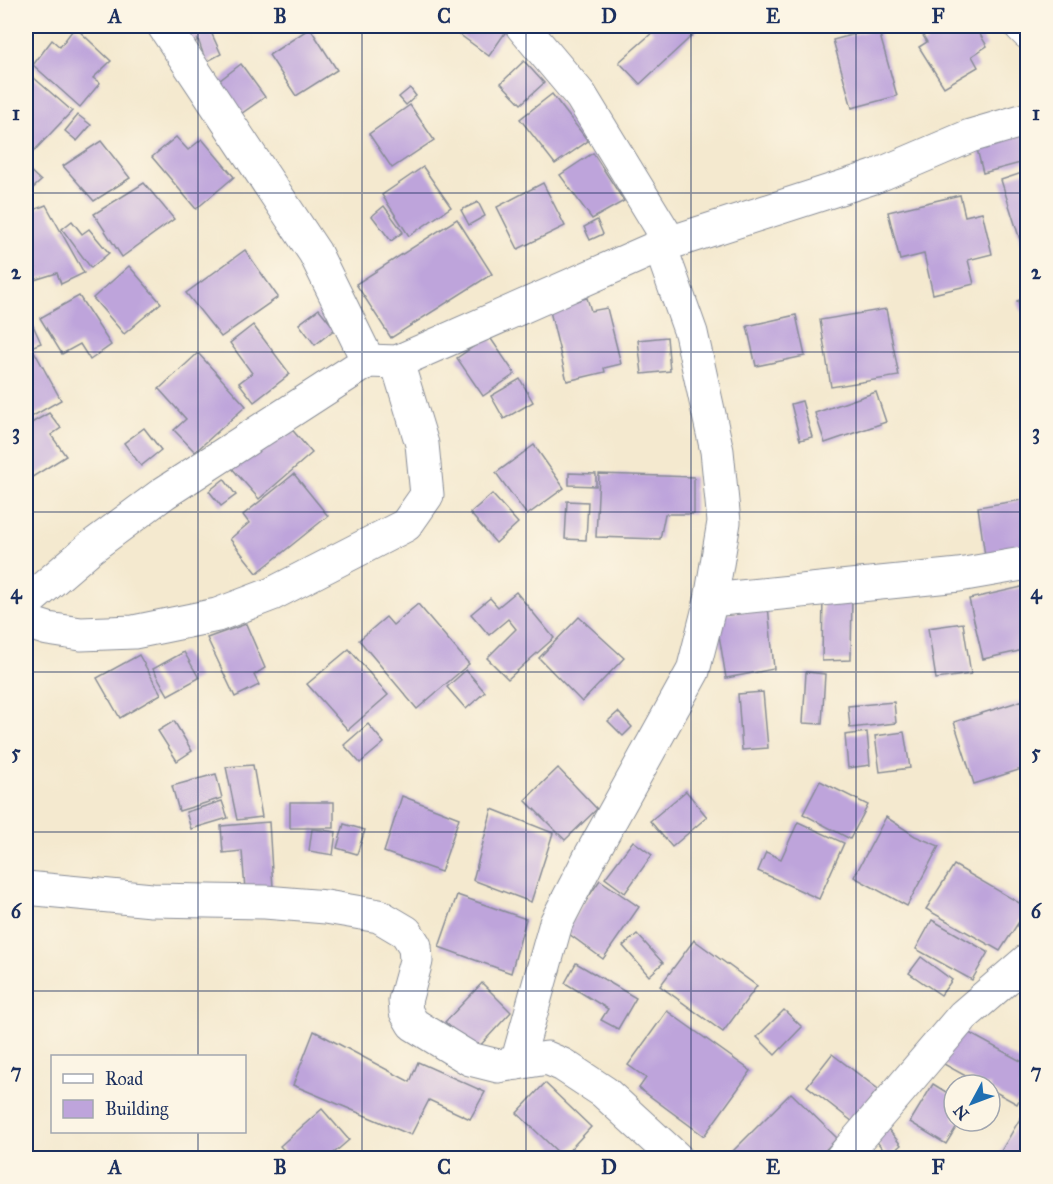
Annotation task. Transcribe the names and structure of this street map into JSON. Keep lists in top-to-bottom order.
{
  "legend": ["Road", "Building"],
  "north": "bottom left",
  "grid": {
    "columns": [
      "A",
      "B",
      "C",
      "D",
      "E",
      "F"
    ],
    "rows": [
      "1",
      "2",
      "3",
      "4",
      "5",
      "6",
      "7"
    ]
  }
}
